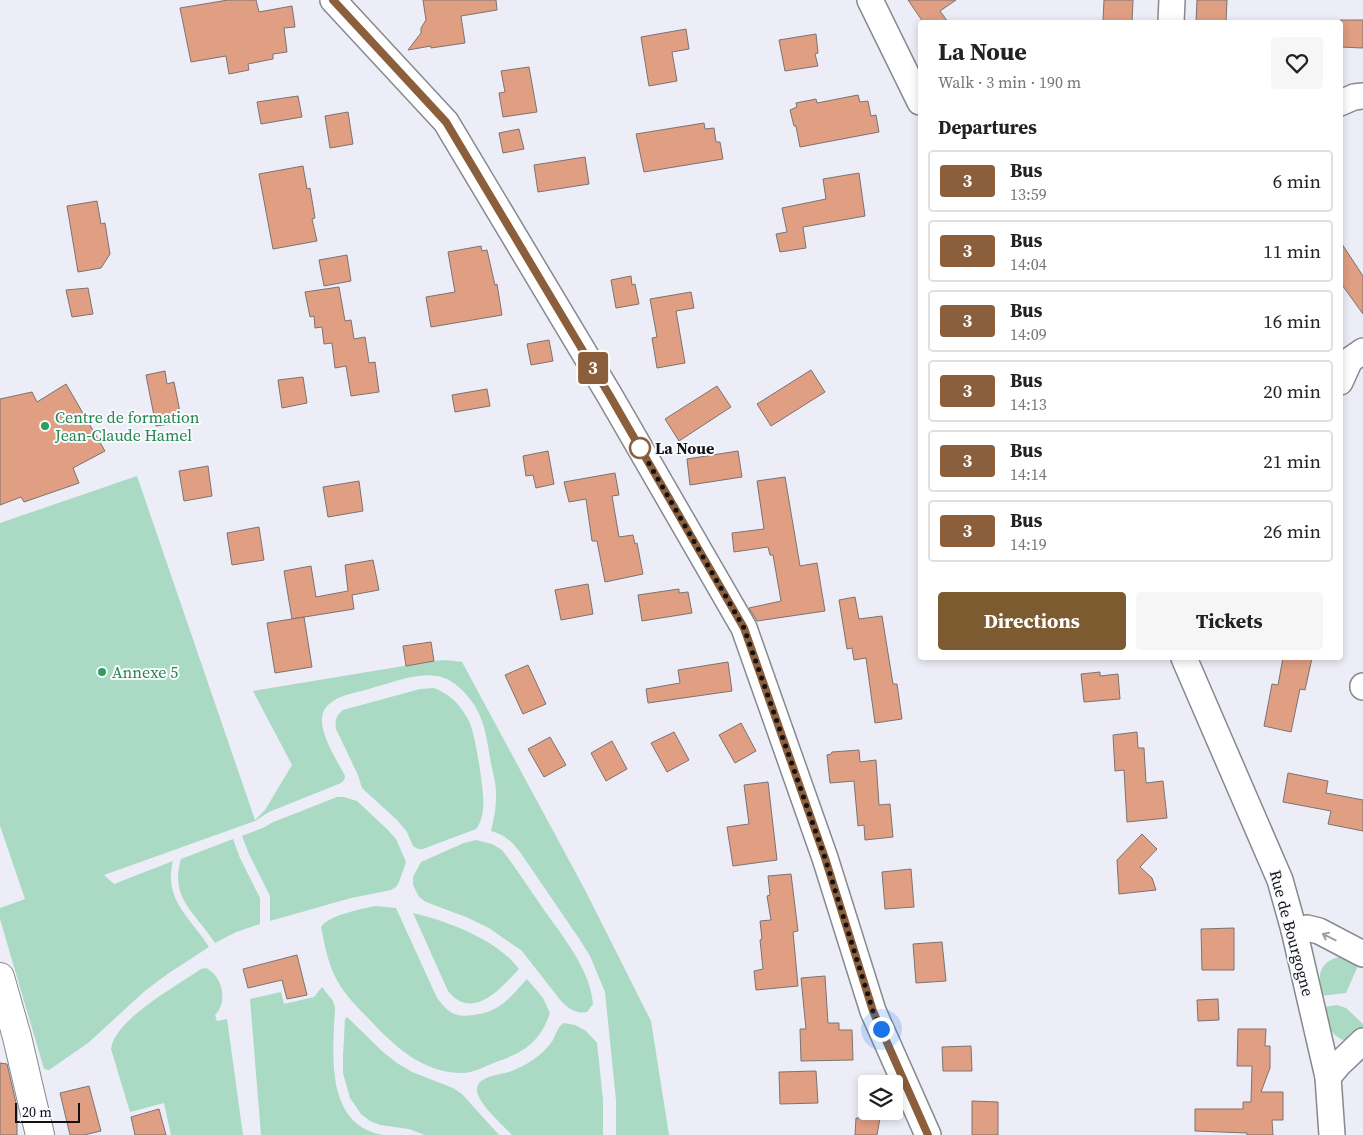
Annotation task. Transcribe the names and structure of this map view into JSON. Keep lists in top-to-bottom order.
{
  "streets": {
    "street": ["Rue de Bourgogne"]
  },
  "places": ["Centre de formation Jean-Claude Hamel", "La Noue", "Annexe 5"],
  "lines": ["bus line 3"],
  "scale_bar": "20 m",
  "page": {
    "on_map": "3",
    "heading": [
      ["La Noue", "Walk · 3 min · 190 m"],
      "Departures"
    ],
    "list": [
      {
        "mark": "3",
        "name": "Bus",
        "note": "13:59",
        "value": "6 min"
      },
      {
        "mark": "3",
        "name": "Bus",
        "note": "14:04",
        "value": "11 min"
      },
      {
        "mark": "3",
        "name": "Bus",
        "note": "14:09",
        "value": "16 min"
      },
      {
        "mark": "3",
        "name": "Bus",
        "note": "14:13",
        "value": "20 min"
      },
      {
        "mark": "3",
        "name": "Bus",
        "note": "14:14",
        "value": "21 min"
      },
      {
        "mark": "3",
        "name": "Bus",
        "note": "14:19",
        "value": "26 min"
      }
    ],
    "buttons": ["Directions", "Tickets"],
    "scale": "20 m"
  }
}
